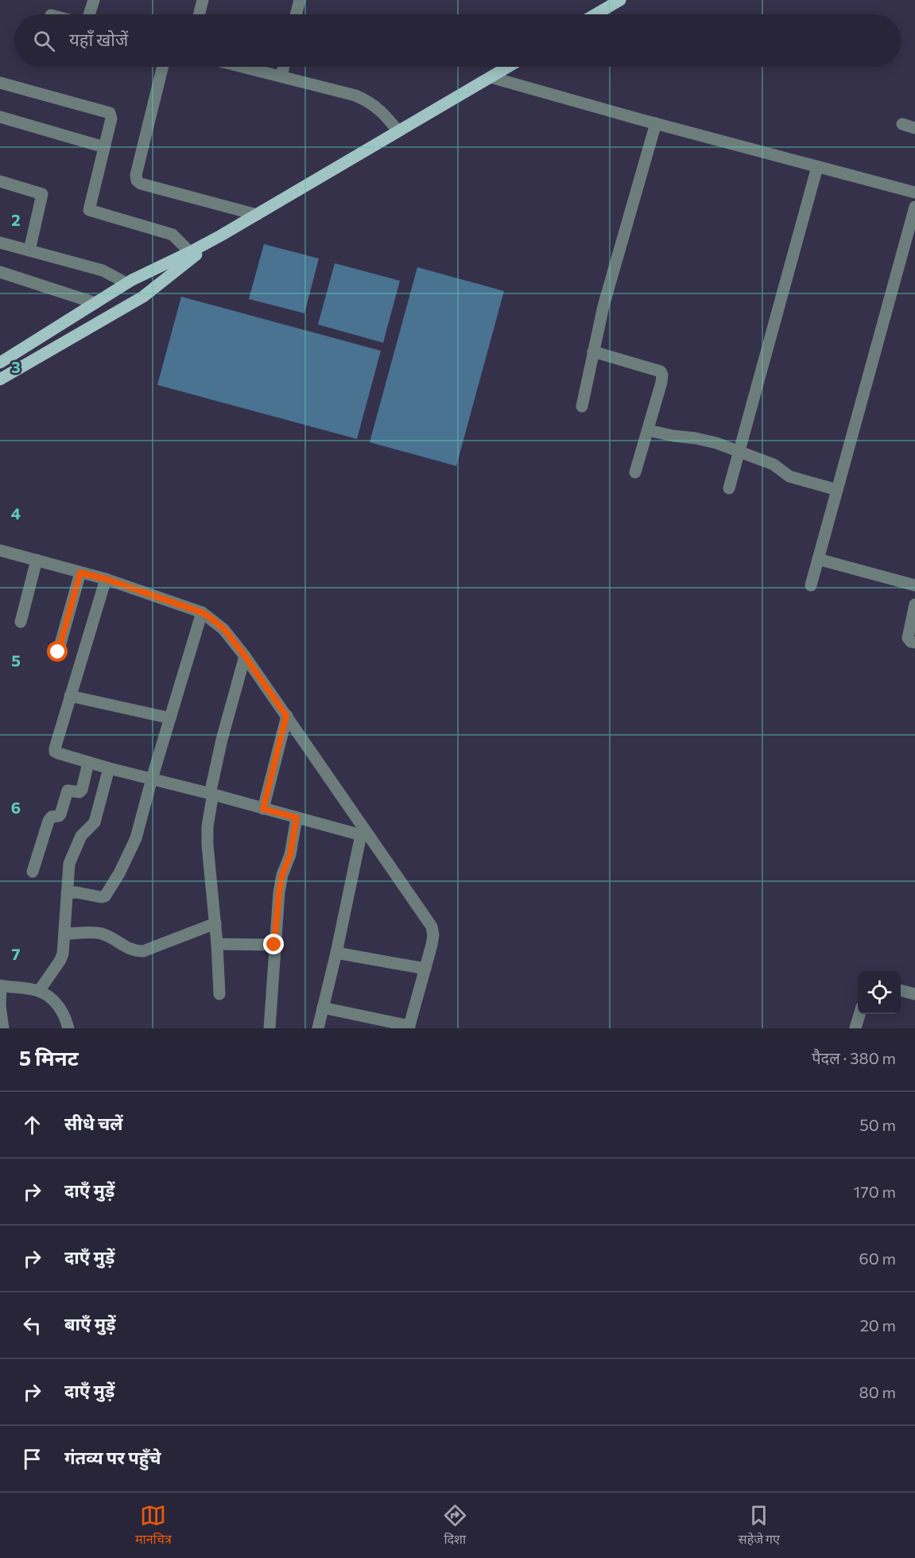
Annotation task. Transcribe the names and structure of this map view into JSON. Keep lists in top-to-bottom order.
{
  "page": {
    "search": "यहाँ खोजें",
    "heading": ["5 मिनट", "पैदल · 380 m"],
    "list": [
      ["सीधे चलें", "50 m"],
      ["दाएँ मुड़ें", "170 m"],
      ["दाएँ मुड़ें", "60 m"],
      ["बाएँ मुड़ें", "20 m"],
      ["दाएँ मुड़ें", "80 m"],
      "गंतव्य पर पहुँचे"
    ],
    "nav": ["मानचित्र", "दिशा", "सहेजे गए"]
  },
  "grid": {
    "rows": [
      "2",
      "3",
      "4",
      "5",
      "6",
      "7"
    ]
  }
}
